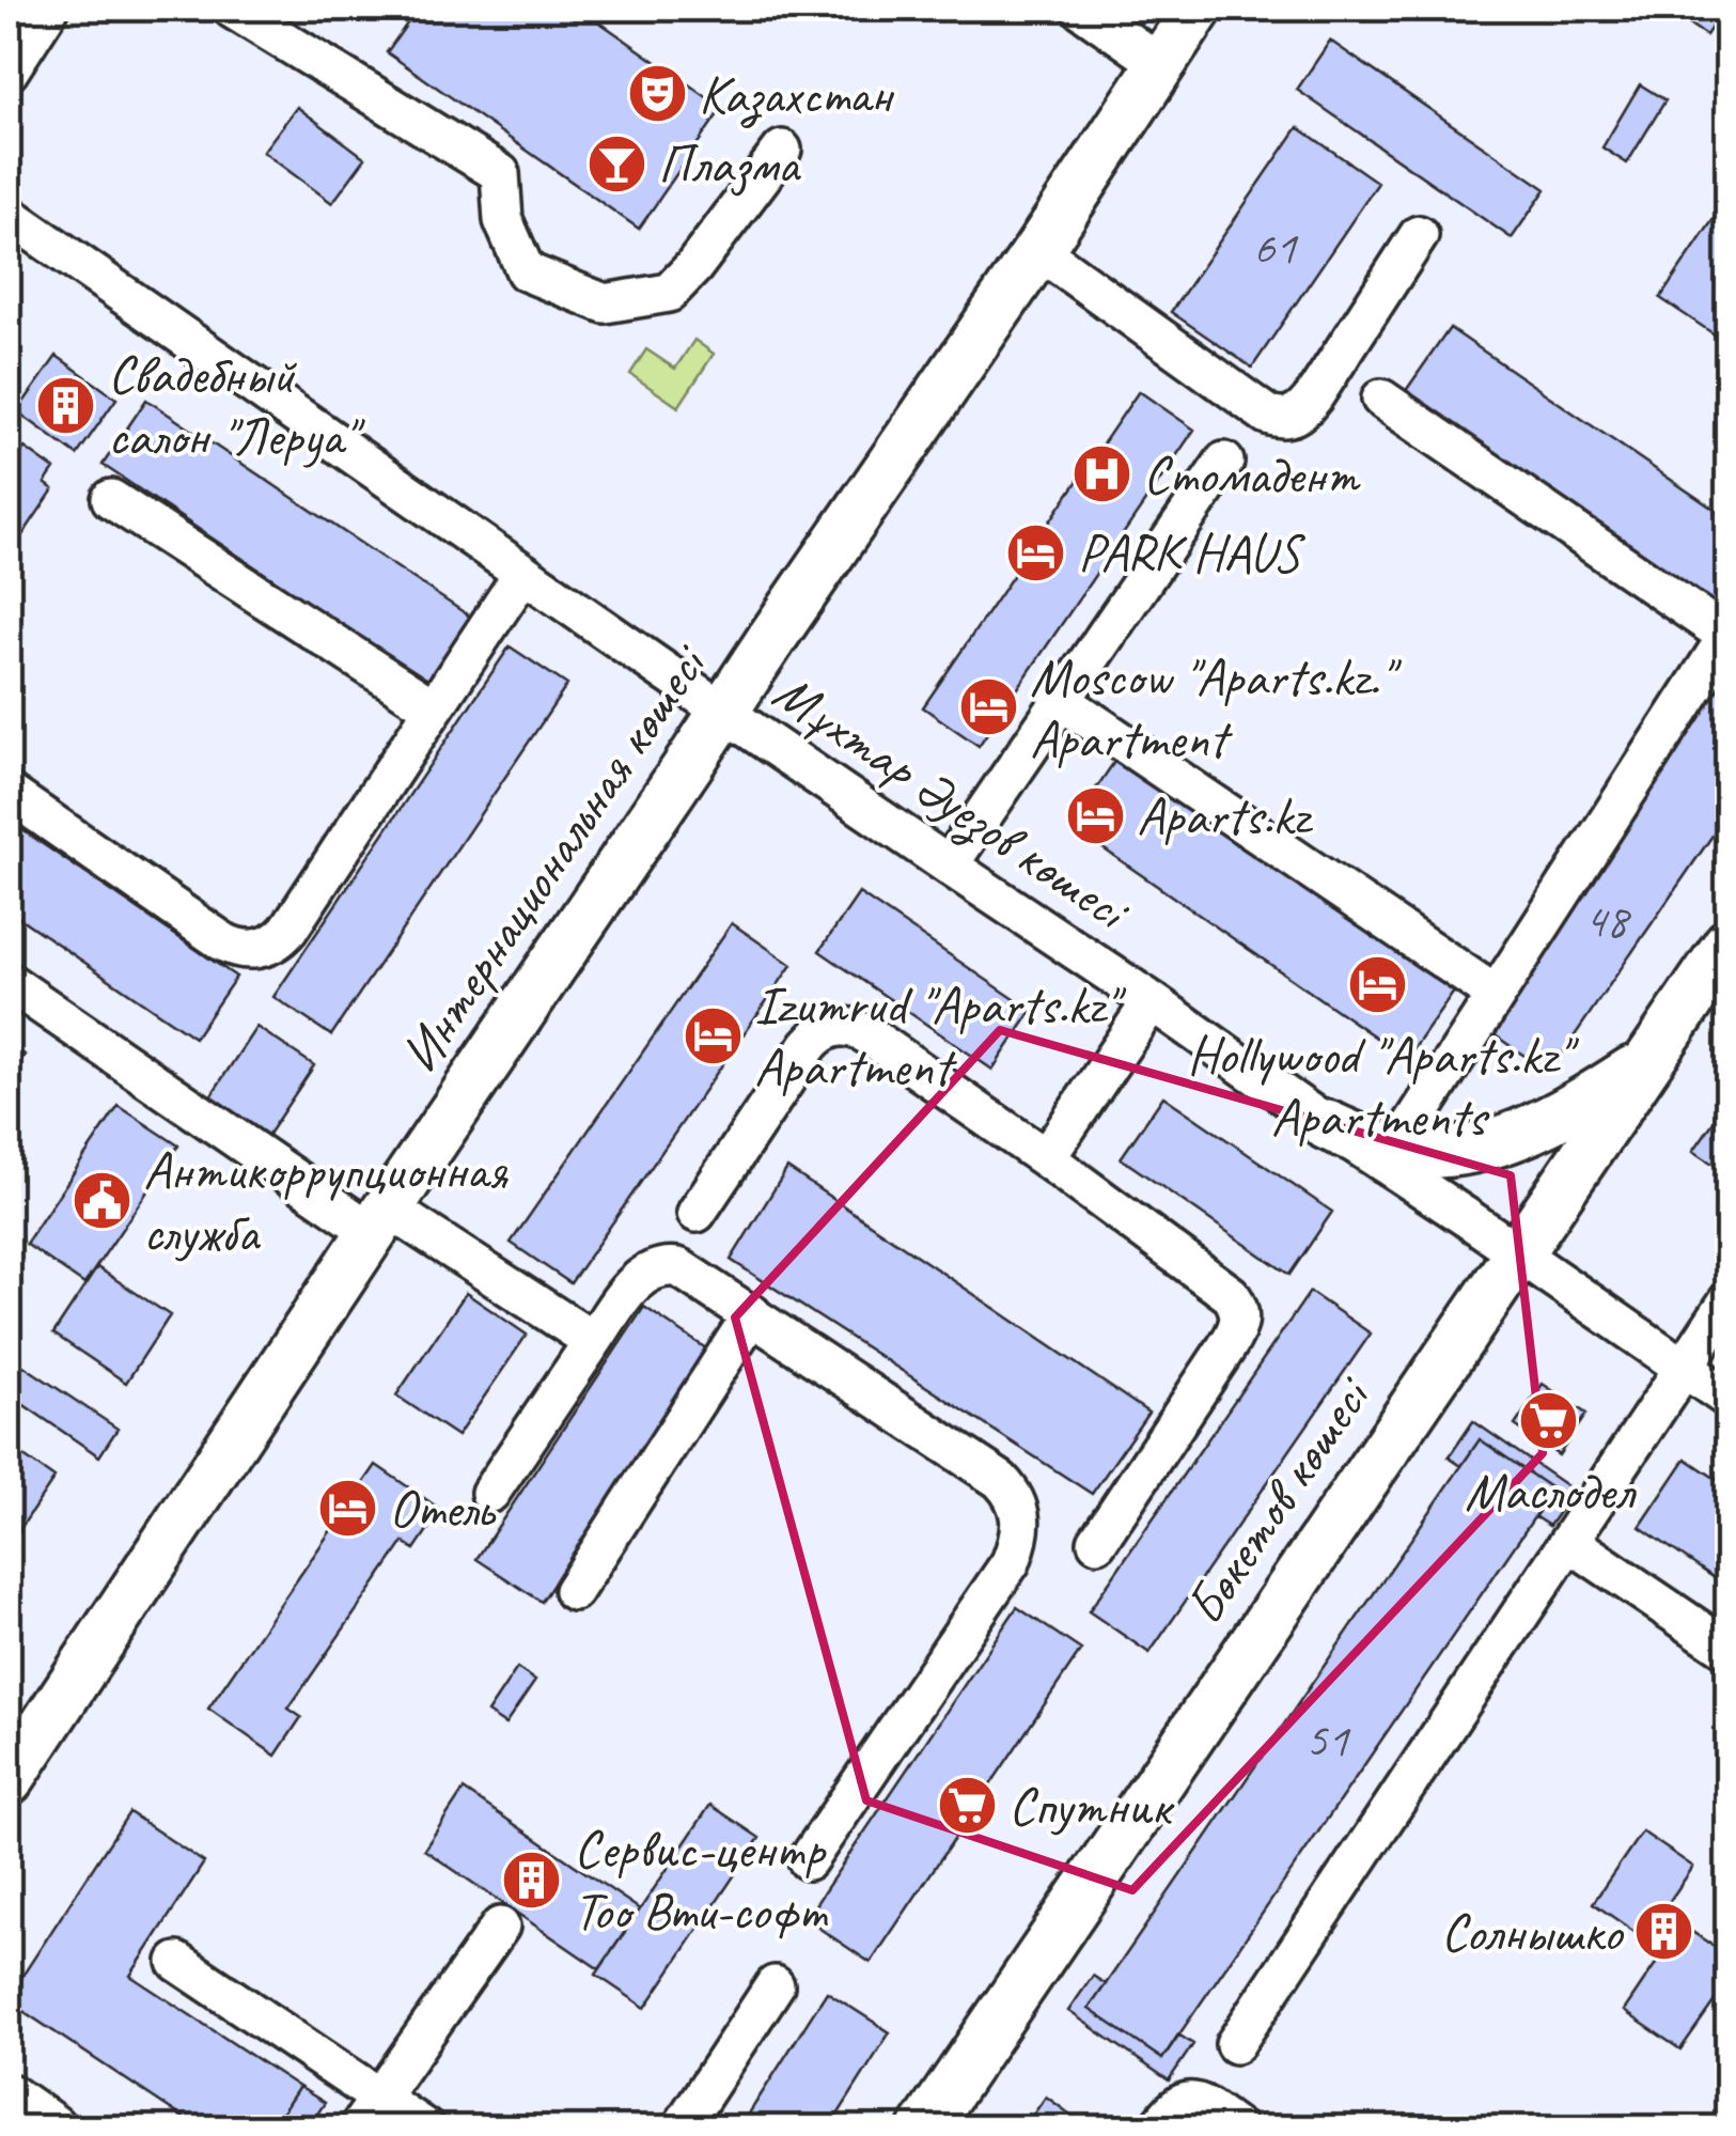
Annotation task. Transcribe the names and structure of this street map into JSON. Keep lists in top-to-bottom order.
{
  "streets": {
    "main road": ["Интернациональная көшесі", "Бөкетов көшесі"],
    "street": ["Мұхтар Әуезов көшесі"]
  },
  "crossings": [
    ["Мұхтар Әуезов көшесі", "Интернациональная көшесі"]
  ],
  "places": {
    "theatre": ["Казахстан"],
    "bar": ["Плазма"],
    "building": ["Свадебный салон \"Леруа\"", "Сервис-центр Тоо Вти-софт", "Солнышко"],
    "hospital": ["Стомадент"],
    "hotel": [
      "PARK HAUS",
      "Moscow \"Aparts.kz.\" Apartment",
      "Aparts.kz",
      "Hollywood \"Aparts.kz\" Apartments",
      "Izumrud \"Aparts.kz\" Apartment",
      "Отель"
    ],
    "public building": ["Антикоррупционная служба"],
    "supermarket": ["Маслодел", "Спутник"]
  },
  "house_numbers": ["61", "48", "51"]
}
